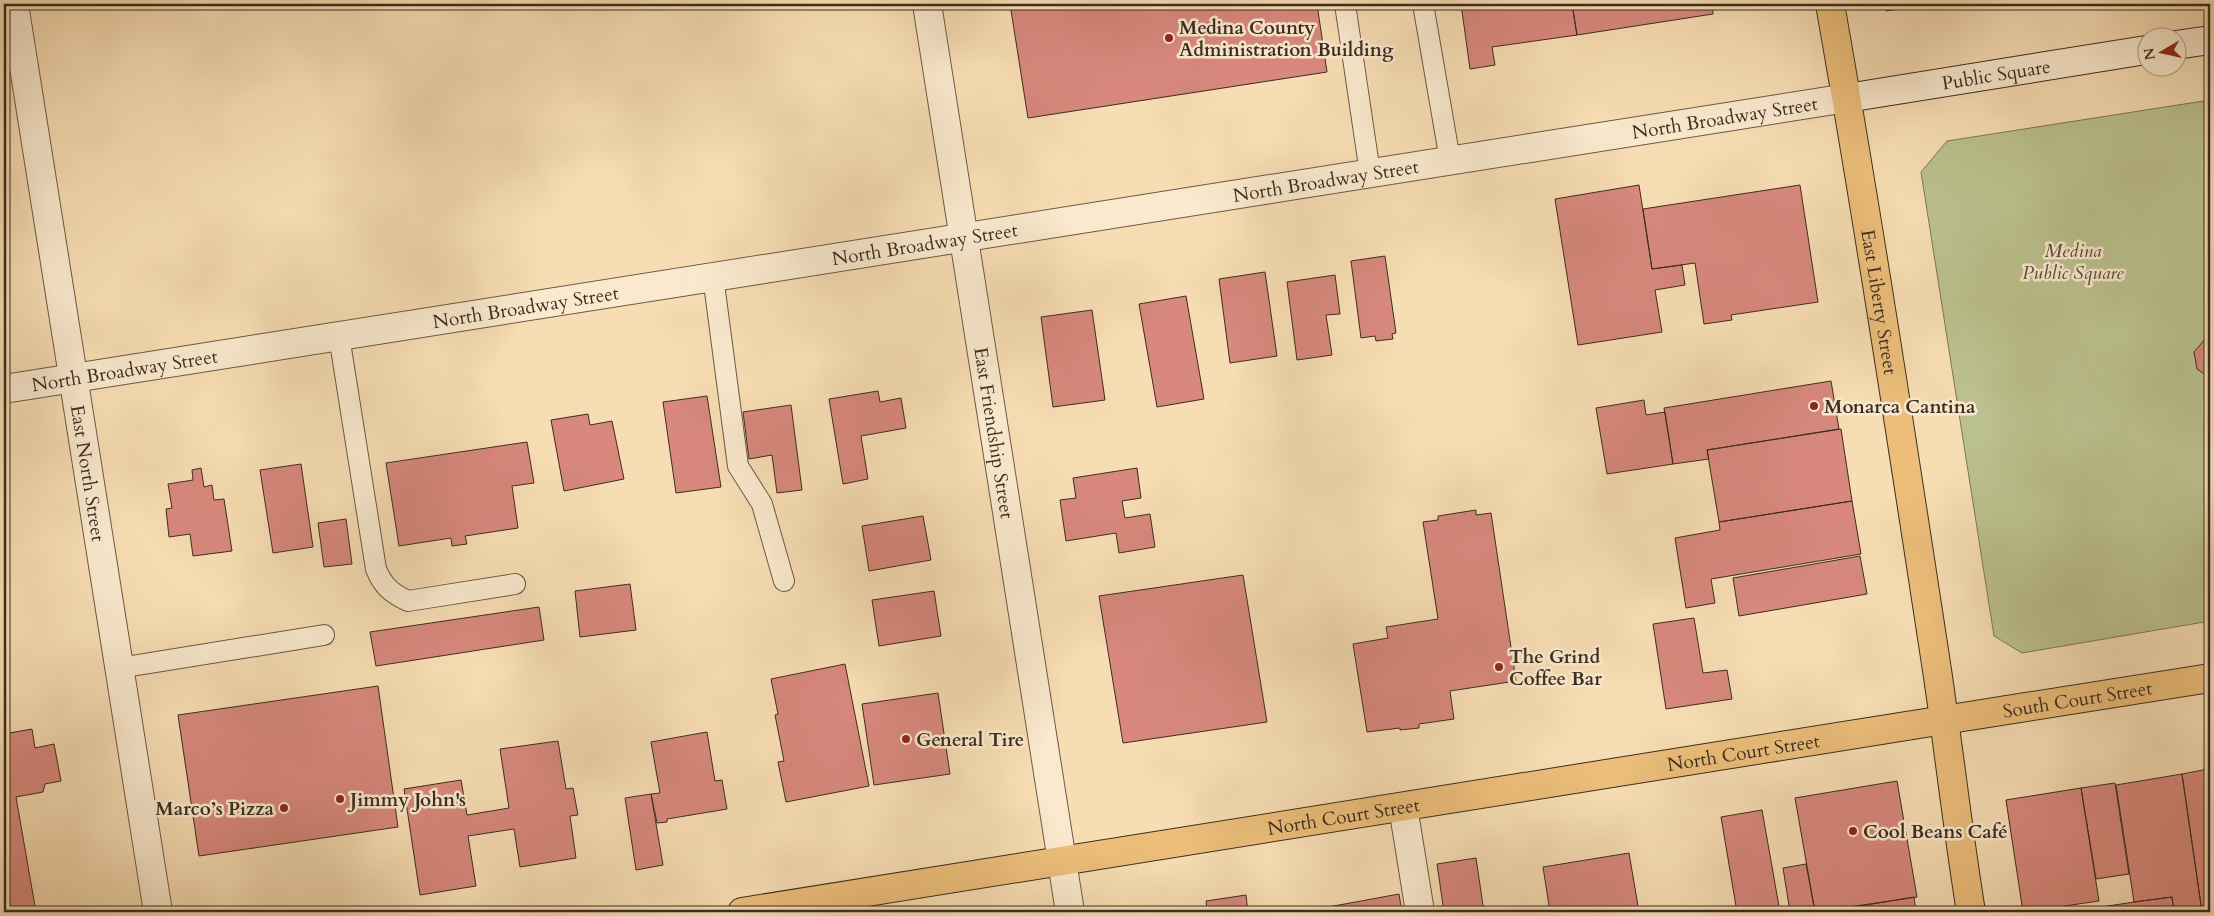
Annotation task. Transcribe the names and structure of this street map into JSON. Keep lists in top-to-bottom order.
{
  "streets": {
    "main road": ["East Liberty Street", "South Court Street", "North Court Street"],
    "street": [
      "Public Square",
      "North Broadway Street",
      "East Friendship Street",
      "East North Street"
    ]
  },
  "crossings": [
    ["Public Square", "North Broadway Street"],
    ["Public Square", "East Liberty Street"],
    ["North Broadway Street", "East Liberty Street"],
    ["North Broadway Street", "East Friendship Street"],
    ["North Broadway Street", "East North Street"],
    ["East Liberty Street", "South Court Street"],
    ["East Liberty Street", "North Court Street"],
    ["East Friendship Street", "North Court Street"],
    ["South Court Street", "North Court Street"]
  ],
  "parks": ["Medina Public Square"],
  "places": [
    "Medina County Administration Building",
    "Monarca Cantina",
    "The Grind Coffee Bar",
    "General Tire",
    "Jimmy John's",
    "Marco’s Pizza",
    "Cool Beans Café"
  ],
  "north": "left"
}
